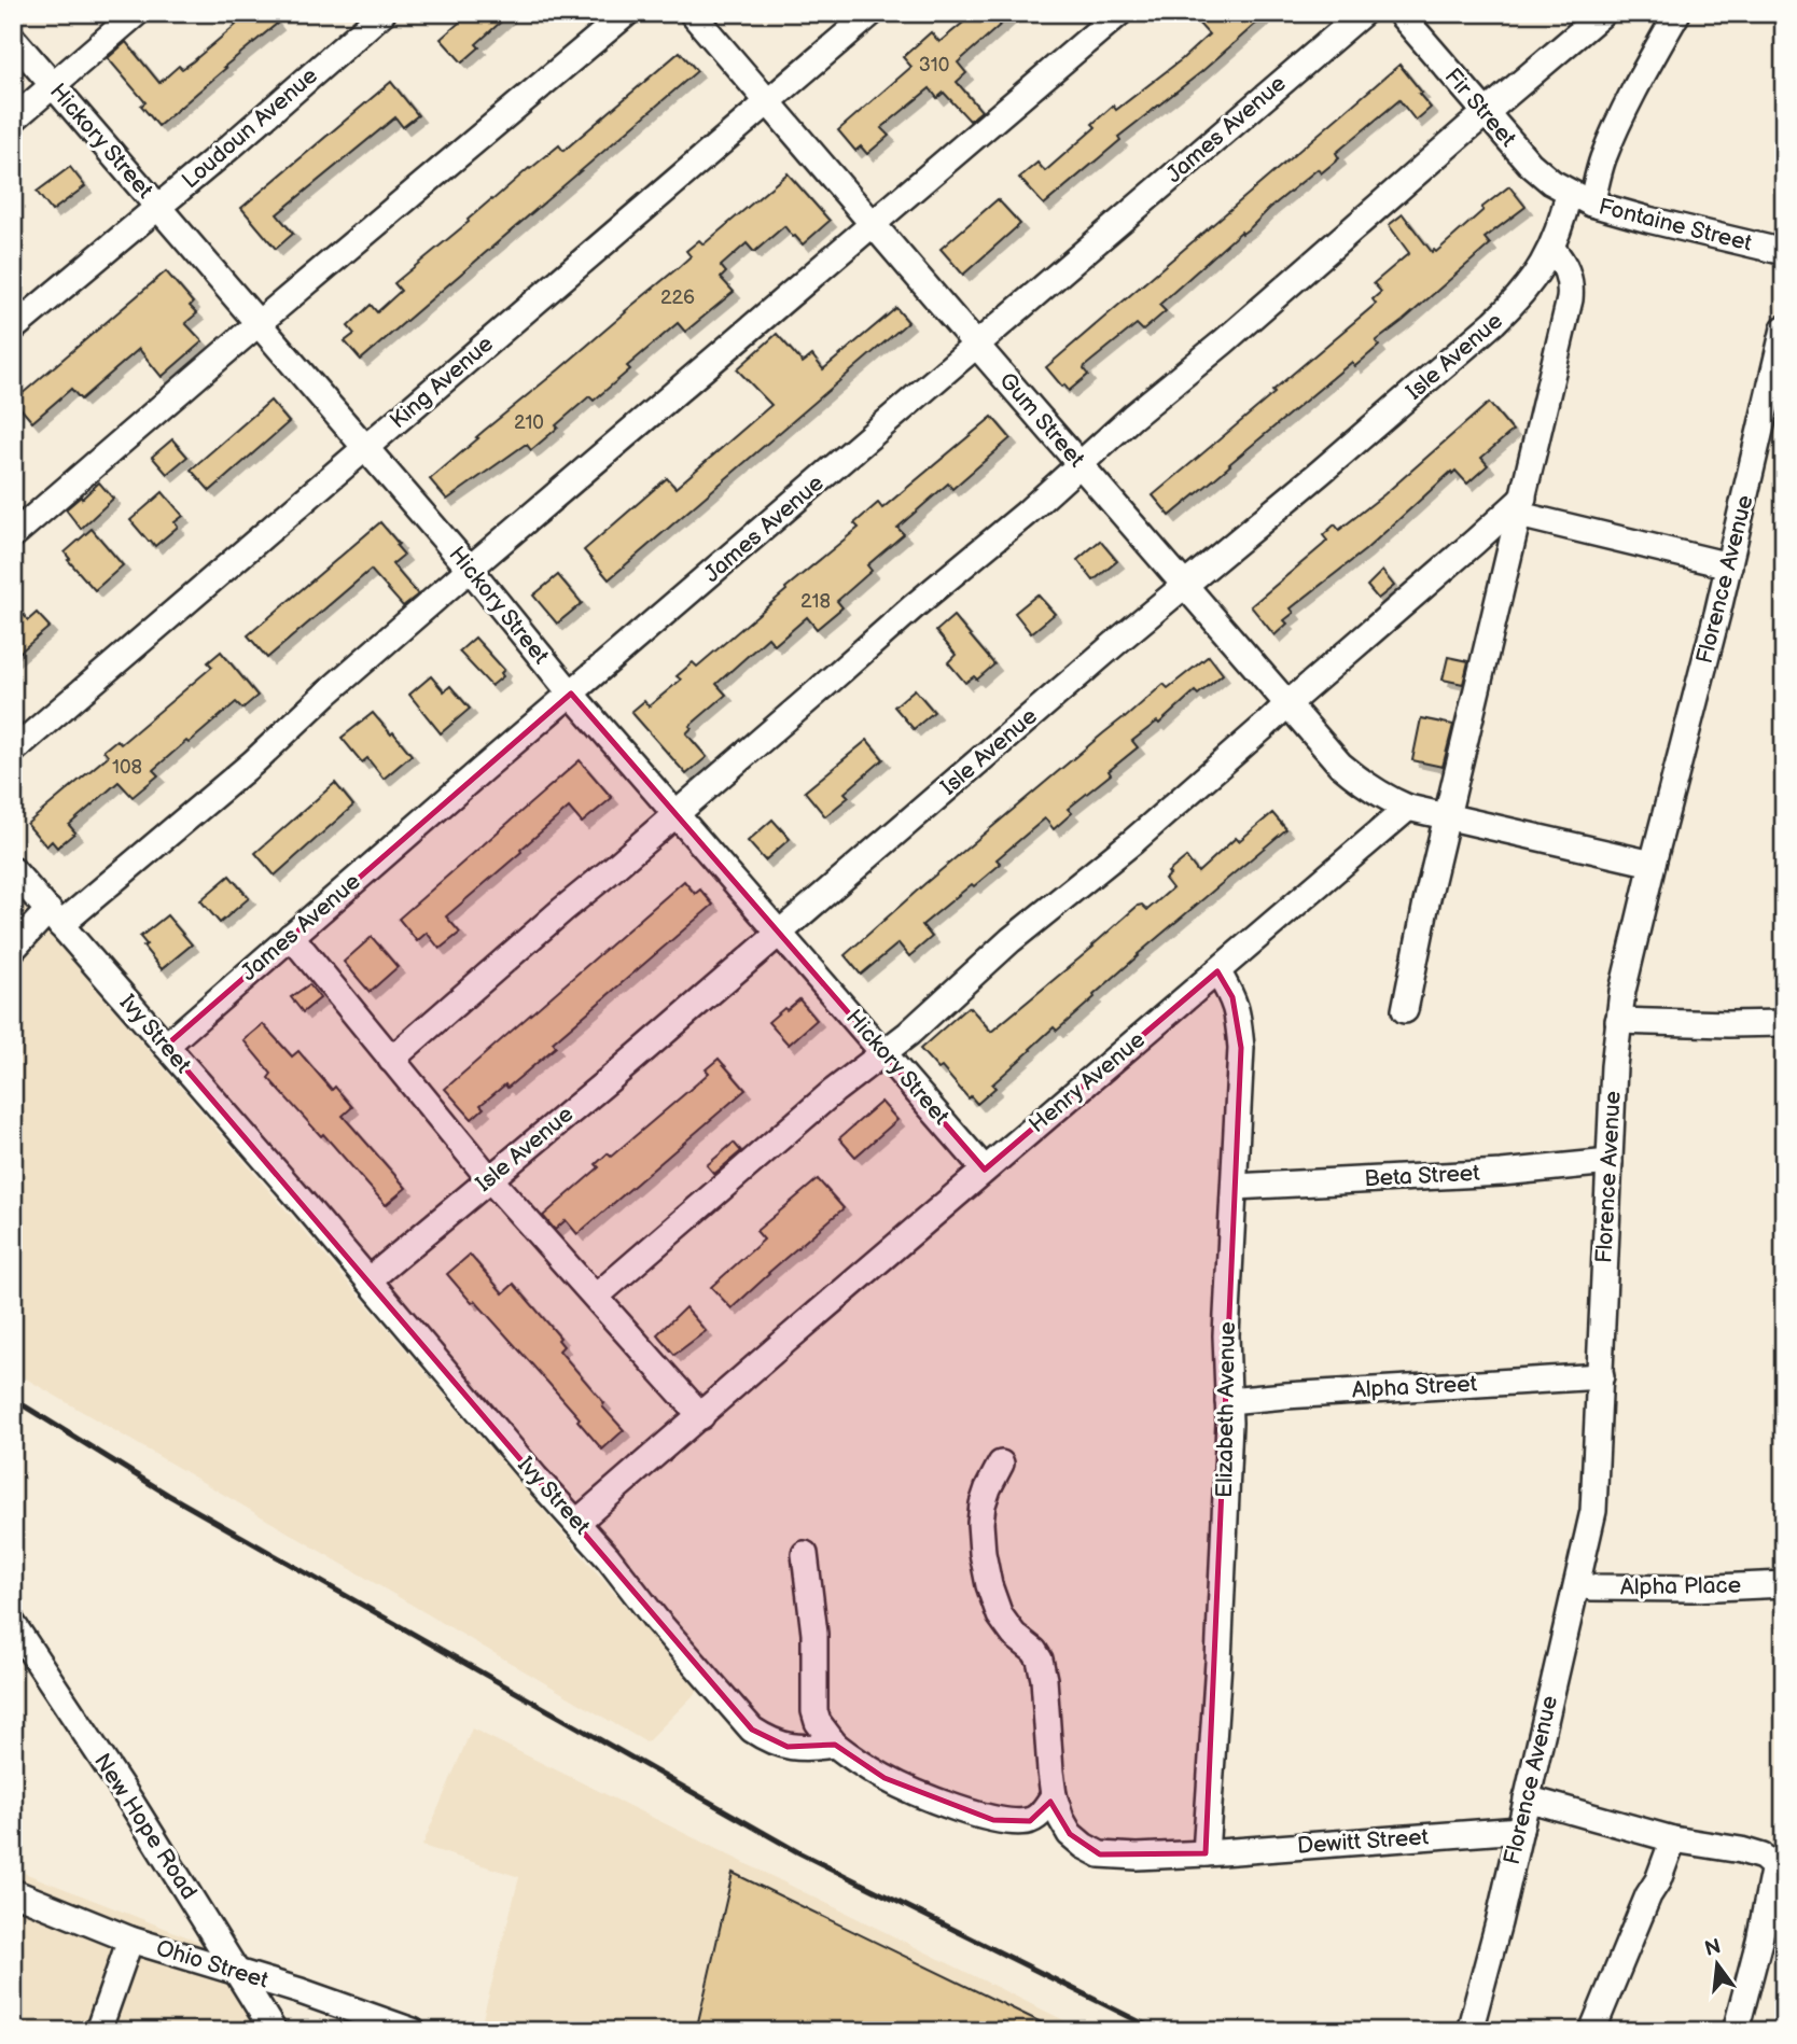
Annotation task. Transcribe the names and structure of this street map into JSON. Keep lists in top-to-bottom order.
{
  "streets": {
    "street": [
      "Fir Street",
      "Loudoun Avenue",
      "James Avenue",
      "Hickory Street",
      "Fontaine Street",
      "Isle Avenue",
      "King Avenue",
      "Gum Street",
      "Florence Avenue",
      "Ivy Street",
      "Henry Avenue",
      "Beta Street",
      "Alpha Street",
      "Elizabeth Avenue",
      "Alpha Place",
      "New Hope Road",
      "Dewitt Street",
      "Ohio Street"
    ]
  },
  "crossings": [
    ["Fir Street", "Fontaine Street"],
    ["Fir Street", "Isle Avenue"],
    ["Loudoun Avenue", "Hickory Street"],
    ["James Avenue", "Hickory Street"],
    ["James Avenue", "Gum Street"],
    ["James Avenue", "Ivy Street"],
    ["Hickory Street", "Isle Avenue"],
    ["Hickory Street", "King Avenue"],
    ["Hickory Street", "Henry Avenue"],
    ["Fontaine Street", "Isle Avenue"],
    ["Isle Avenue", "Gum Street"],
    ["Isle Avenue", "Ivy Street"],
    ["King Avenue", "Gum Street"],
    ["Gum Street", "Henry Avenue"],
    ["Florence Avenue", "Beta Street"],
    ["Florence Avenue", "Alpha Street"],
    ["Florence Avenue", "Alpha Place"],
    ["Florence Avenue", "Dewitt Street"],
    ["Ivy Street", "Henry Avenue"],
    ["Henry Avenue", "Elizabeth Avenue"],
    ["Beta Street", "Elizabeth Avenue"],
    ["Alpha Street", "Elizabeth Avenue"],
    ["Elizabeth Avenue", "Dewitt Street"],
    ["New Hope Road", "Ohio Street"]
  ],
  "house_numbers": [
    "310",
    "226",
    "210",
    "218",
    "108"
  ],
  "north": "top"
}
